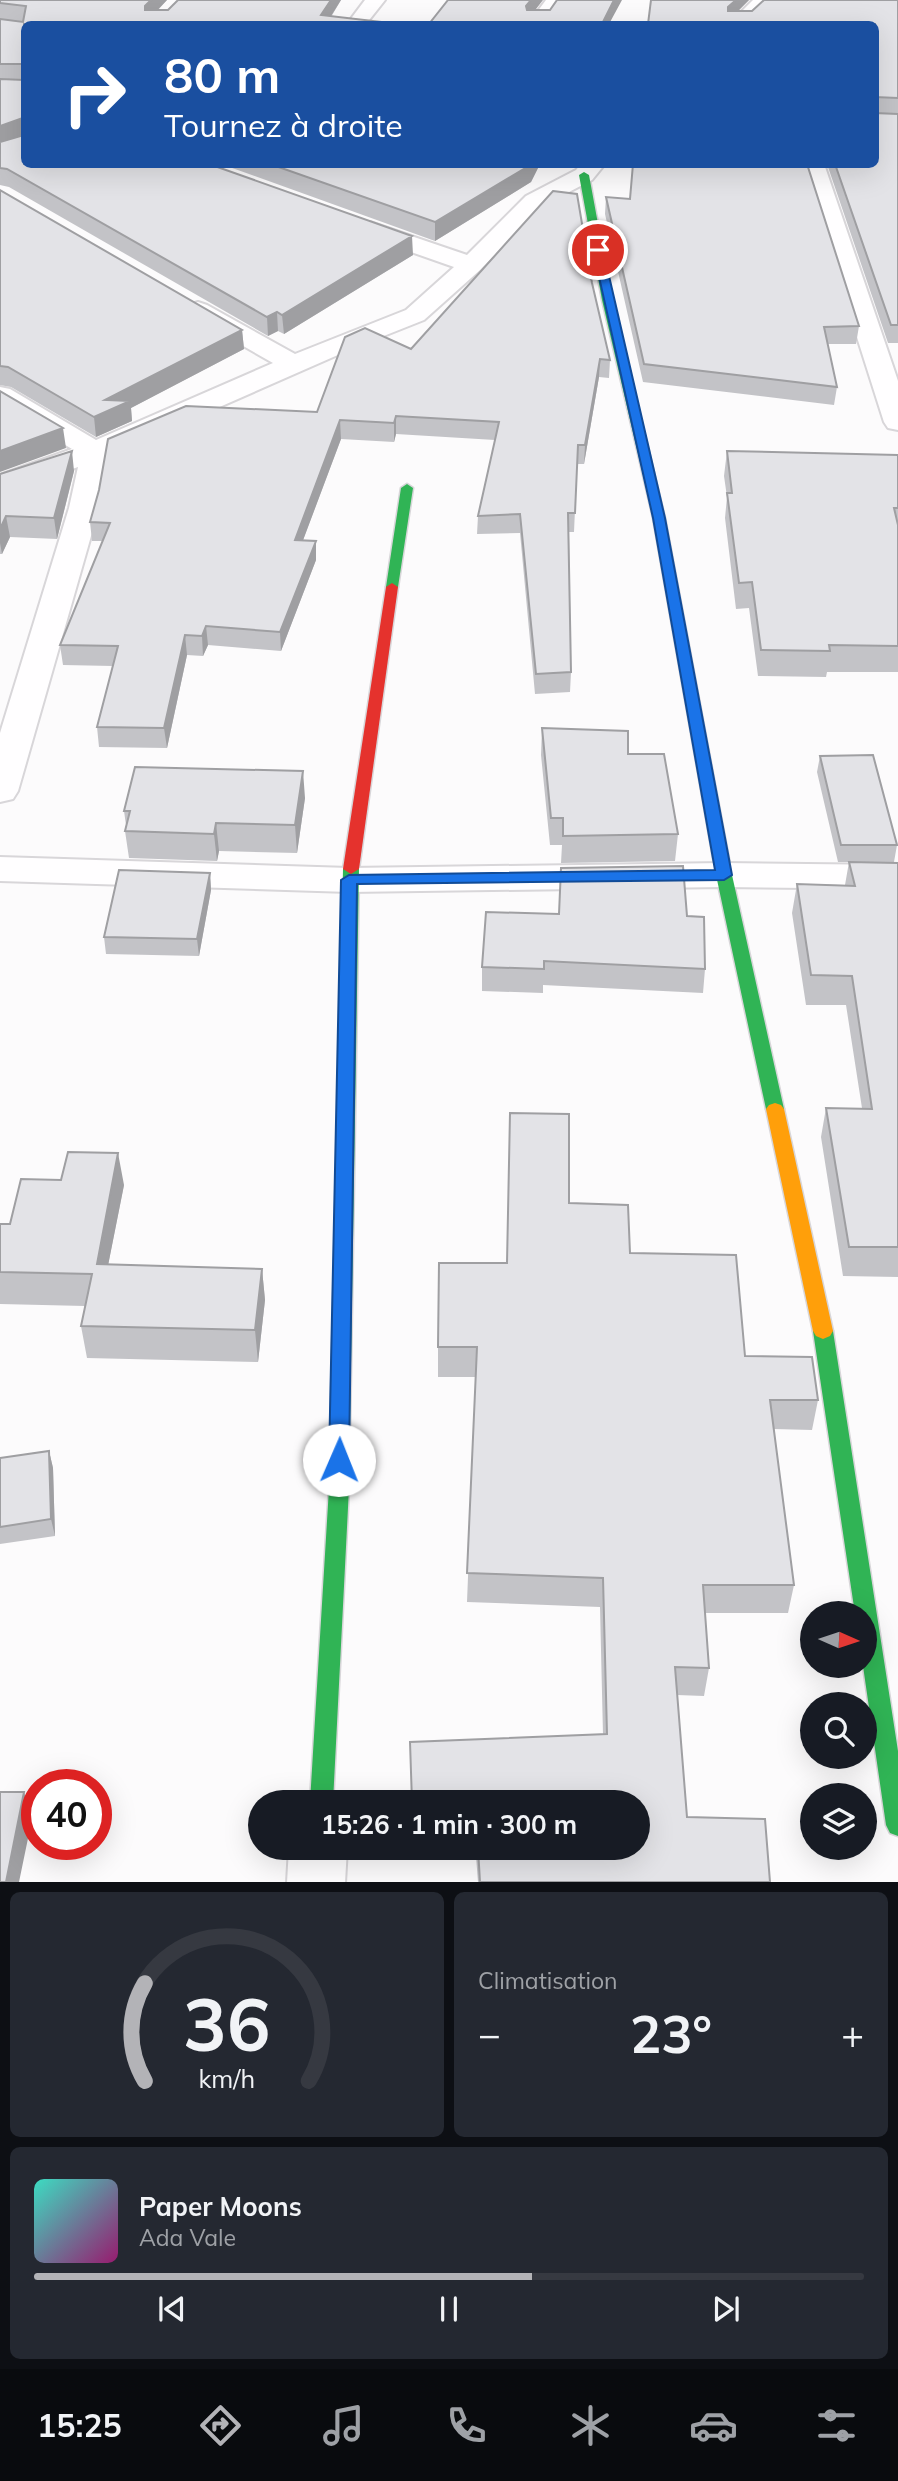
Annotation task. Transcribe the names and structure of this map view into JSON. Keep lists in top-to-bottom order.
{
  "north": "right",
  "page": {
    "turn": ["80 m", "Tournez à droite"],
    "limit": "40",
    "trip": "15:26 · 1 min · 300 m",
    "tile": "Climatisation",
    "heat": ["−", "23°", "+"],
    "song": ["Paper Moons", "Ada Vale"],
    "tabs": "15:25",
    "gauge": ["36", "km/h"]
  }
}
